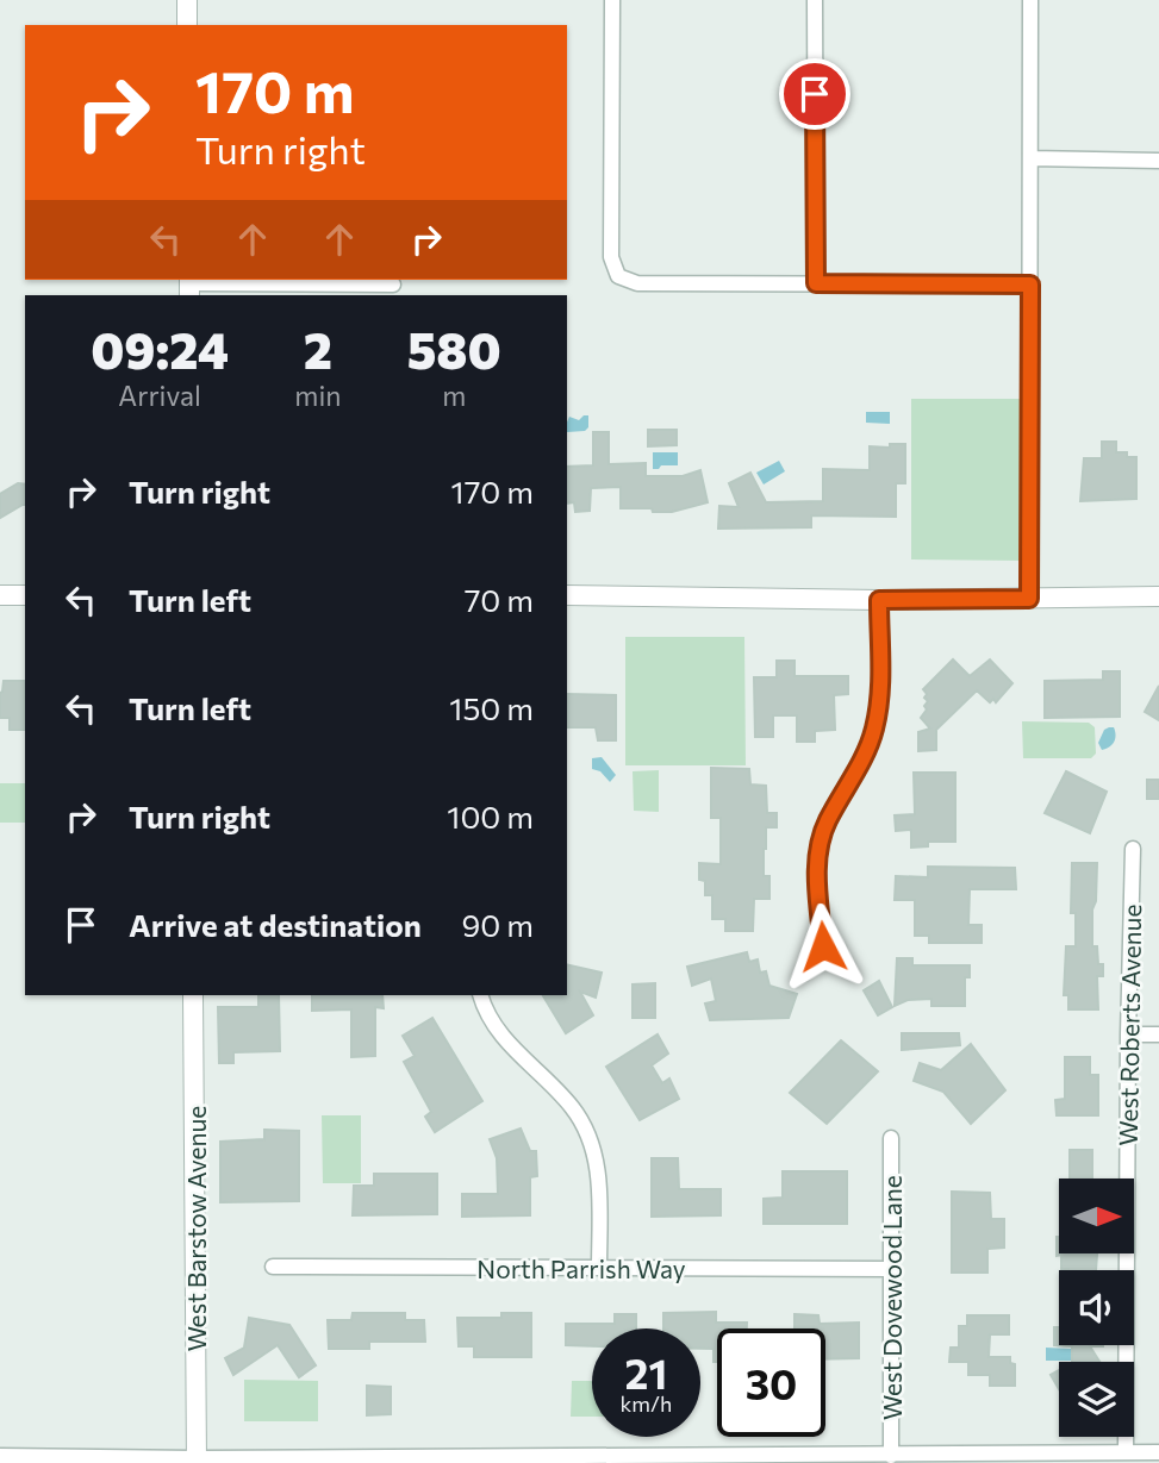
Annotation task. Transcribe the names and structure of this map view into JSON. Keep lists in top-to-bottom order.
{
  "streets": {
    "street": [
      "West Roberts Avenue",
      "West Barstow Avenue",
      "North Parrish Way",
      "West Dovewood Lane"
    ]
  },
  "crossings": [
    ["North Parrish Way", "West Dovewood Lane"]
  ],
  "north": "right",
  "page": {
    "turn": ["170 m", "Turn right"],
    "eta": [
      "09:24",
      "Arrival",
      "2",
      "min",
      "580",
      "m"
    ],
    "list": [
      {
        "name": "Turn right",
        "value": "170 m"
      },
      {
        "name": "Turn left",
        "value": "70 m"
      },
      {
        "name": "Turn left",
        "value": "150 m"
      },
      {
        "name": "Turn right",
        "value": "100 m"
      },
      {
        "name": "Arrive at destination",
        "value": "90 m"
      }
    ],
    "speed": "21 km/h",
    "limit": "30"
  }
}
